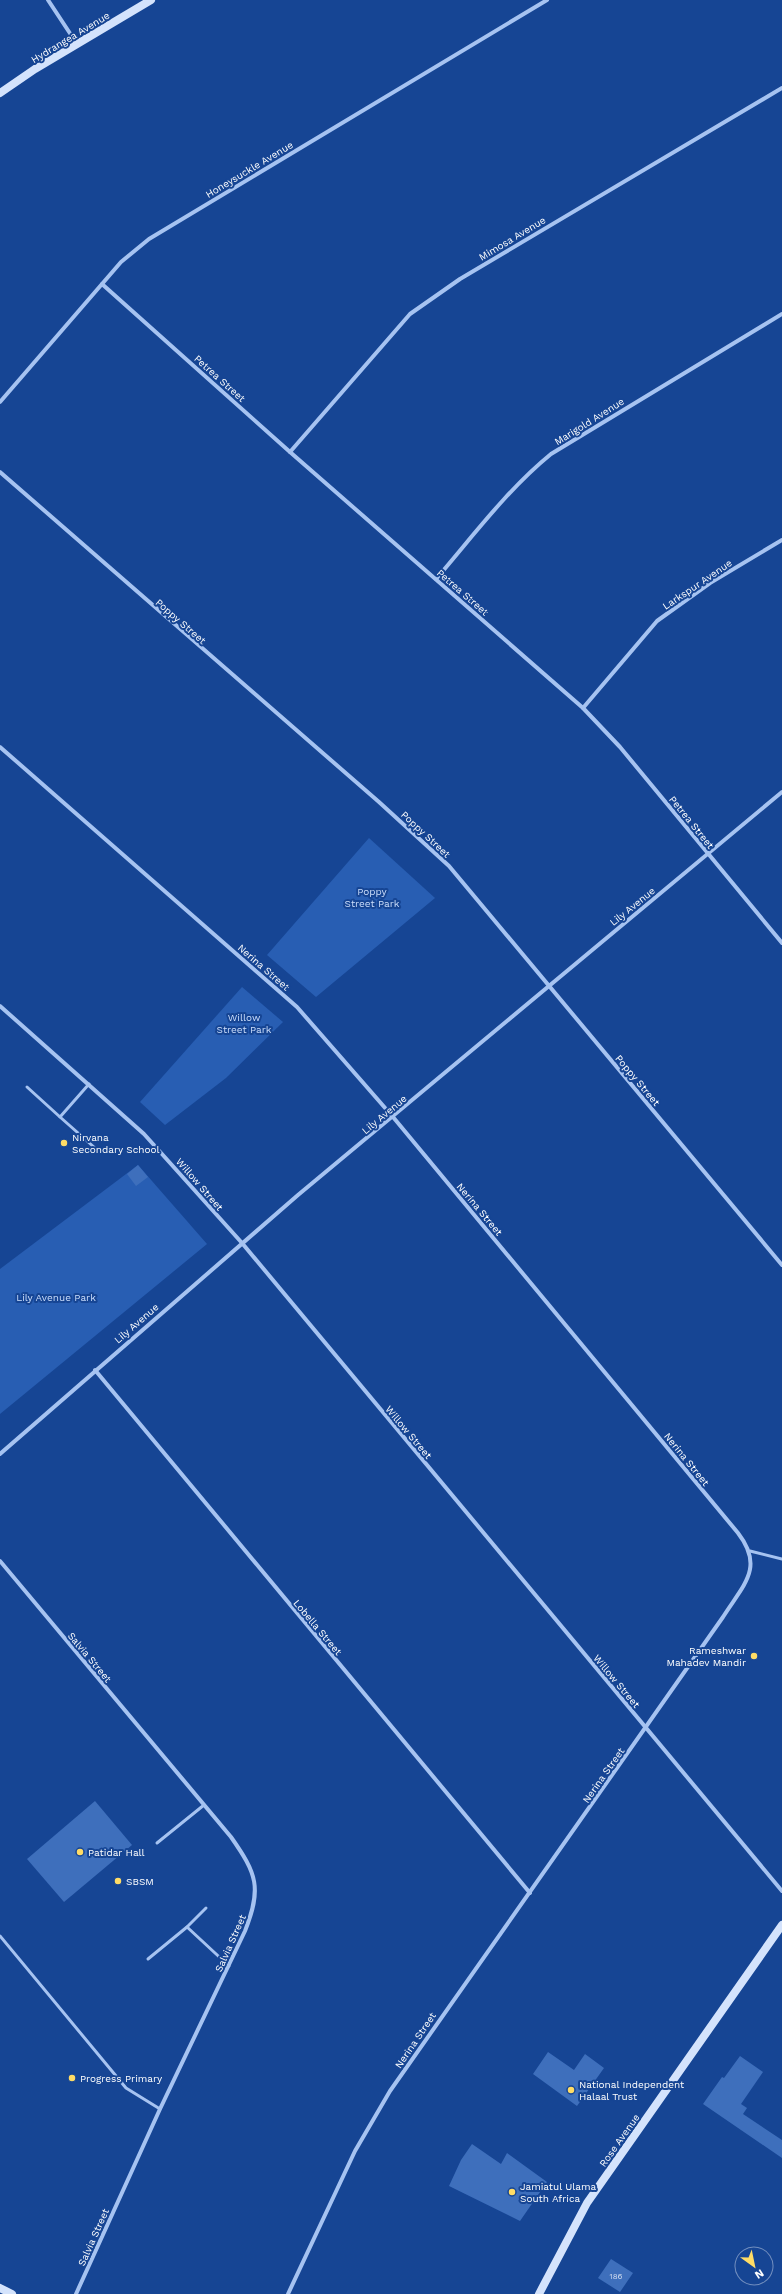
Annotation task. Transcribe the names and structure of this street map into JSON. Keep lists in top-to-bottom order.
{
  "streets": {
    "street": [
      "Hydrangea Avenue",
      "Honeysuckle Avenue",
      "Mimosa Avenue",
      "Petrea Street",
      "Marigold Avenue",
      "Larkspur Avenue",
      "Poppy Street",
      "Lily Avenue",
      "Nerina Street",
      "Willow Street",
      "Lobella Street",
      "Salvia Street",
      "Rose Avenue"
    ]
  },
  "crossings": [
    ["Honeysuckle Avenue", "Petrea Street"],
    ["Mimosa Avenue", "Petrea Street"],
    ["Petrea Street", "Marigold Avenue"],
    ["Petrea Street", "Larkspur Avenue"],
    ["Petrea Street", "Lily Avenue"],
    ["Poppy Street", "Lily Avenue"],
    ["Lily Avenue", "Nerina Street"],
    ["Lily Avenue", "Willow Street"],
    ["Lily Avenue", "Lobella Street"],
    ["Nerina Street", "Willow Street"],
    ["Nerina Street", "Lobella Street"]
  ],
  "parks": ["Poppy Street Park", "Willow Street Park", "Lily Avenue Park"],
  "places": [
    "Nirvana Secondary School",
    "Rameshwar Mahadev Mandir",
    "Patidar Hall",
    "SBSM",
    "Progress Primary",
    "National Independent Halaal Trust",
    "Jamiatul Ulama South Africa"
  ],
  "house_numbers": ["186"],
  "north": "bottom right"
}
